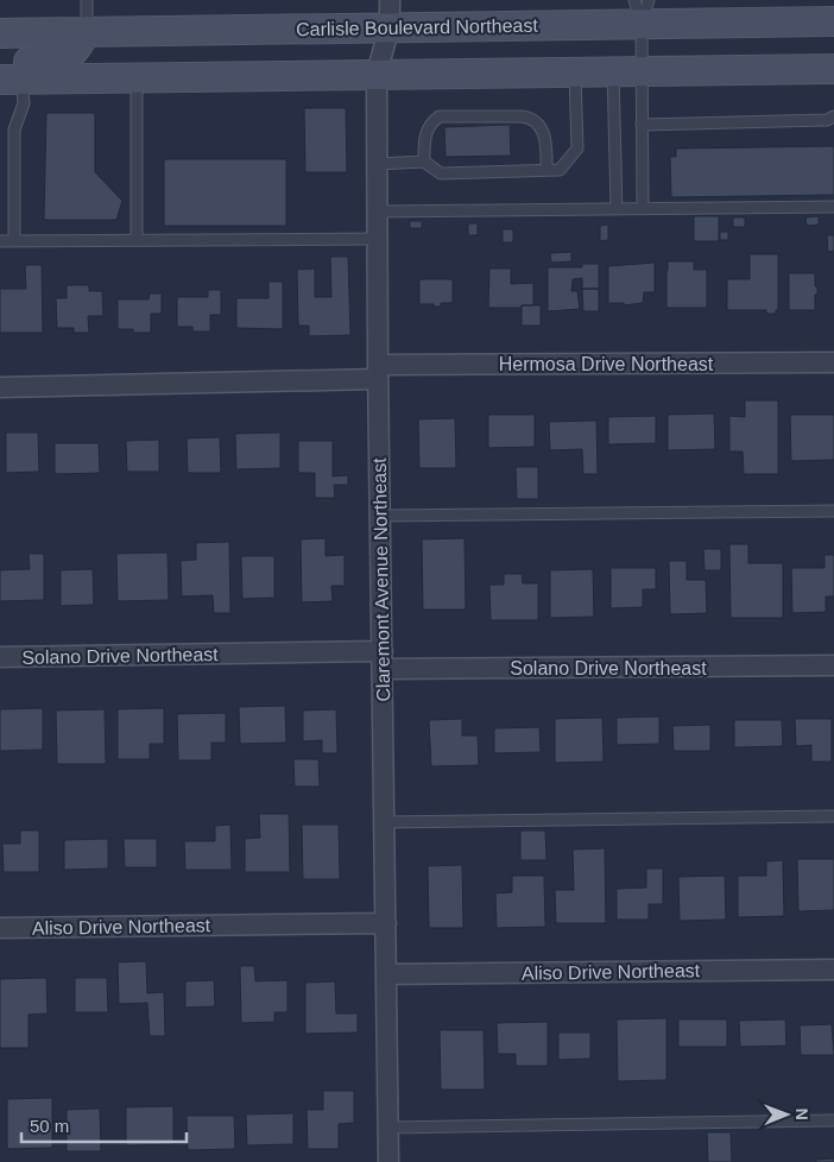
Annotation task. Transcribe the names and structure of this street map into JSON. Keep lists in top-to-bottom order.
{
  "streets": {
    "main road": ["Carlisle Boulevard Northeast"],
    "street": [
      "Hermosa Drive Northeast",
      "Claremont Avenue Northeast",
      "Solano Drive Northeast",
      "Aliso Drive Northeast"
    ]
  },
  "crossings": [
    ["Carlisle Boulevard Northeast", "Claremont Avenue Northeast"],
    ["Hermosa Drive Northeast", "Claremont Avenue Northeast"],
    ["Claremont Avenue Northeast", "Solano Drive Northeast"],
    ["Claremont Avenue Northeast", "Aliso Drive Northeast"]
  ],
  "scale_bar": "50 m",
  "north": "right"
}
